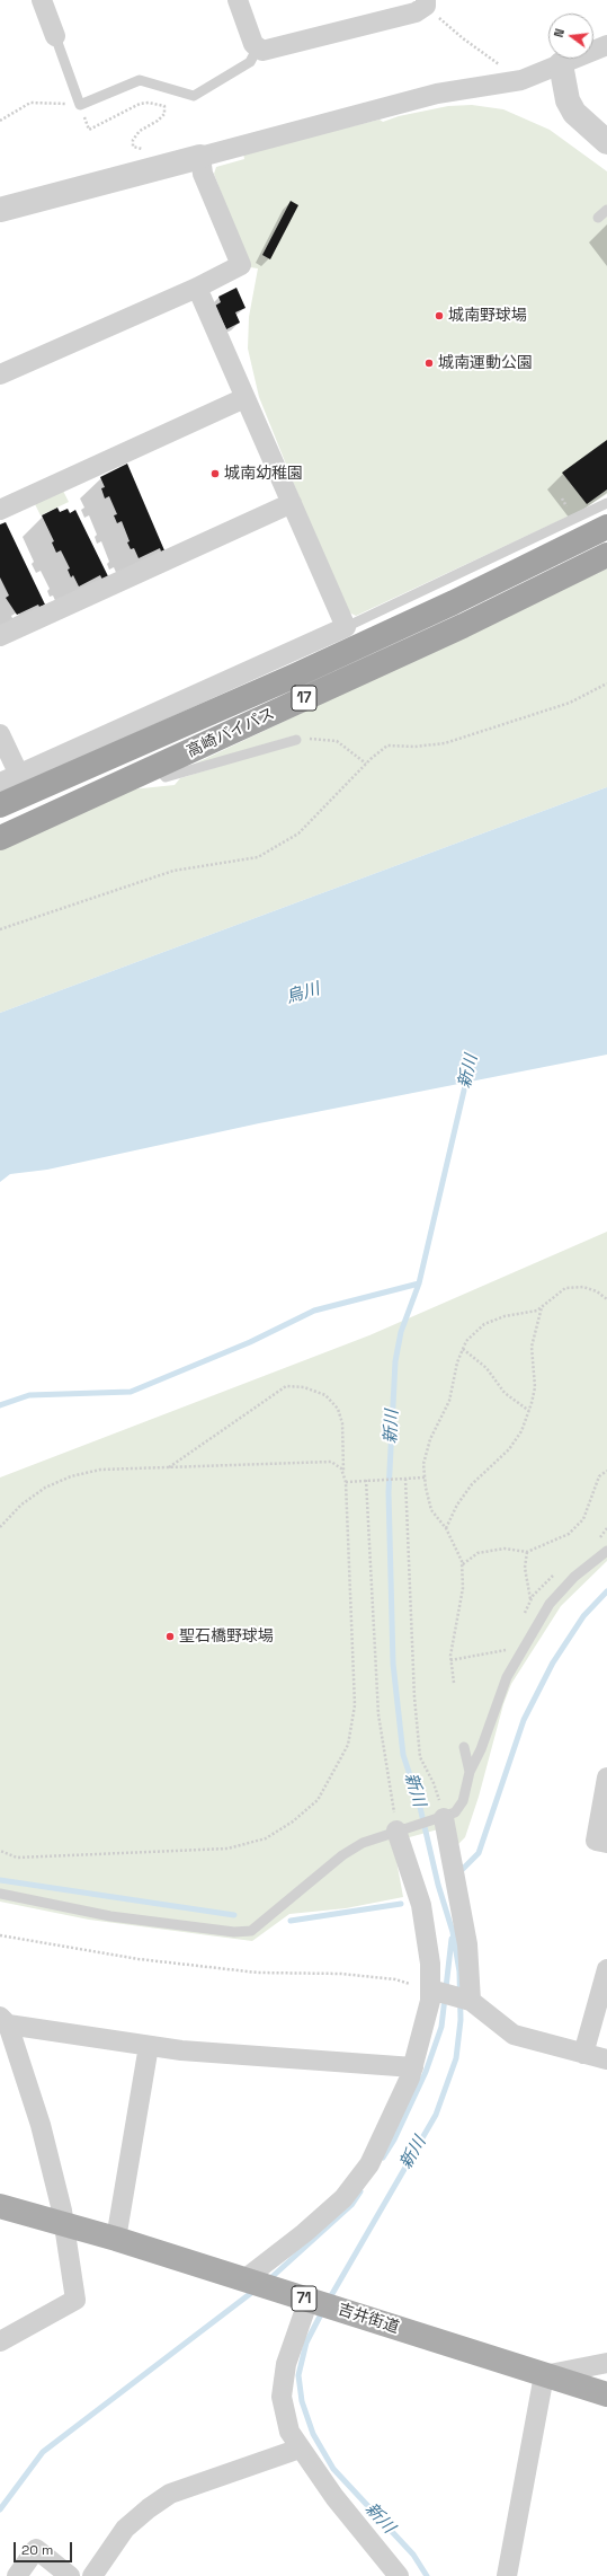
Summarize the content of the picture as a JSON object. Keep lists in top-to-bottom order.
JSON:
{
  "streets": {
    "highway": ["17", "高崎バイパス"],
    "main road": ["71", "吉井街道"]
  },
  "water": ["烏川", "新川"],
  "places": [
    "城南野球場",
    "城南運動公園",
    "城南幼稚園",
    "聖石橋野球場"
  ],
  "scale_bar": "20 m",
  "north": "left"
}
